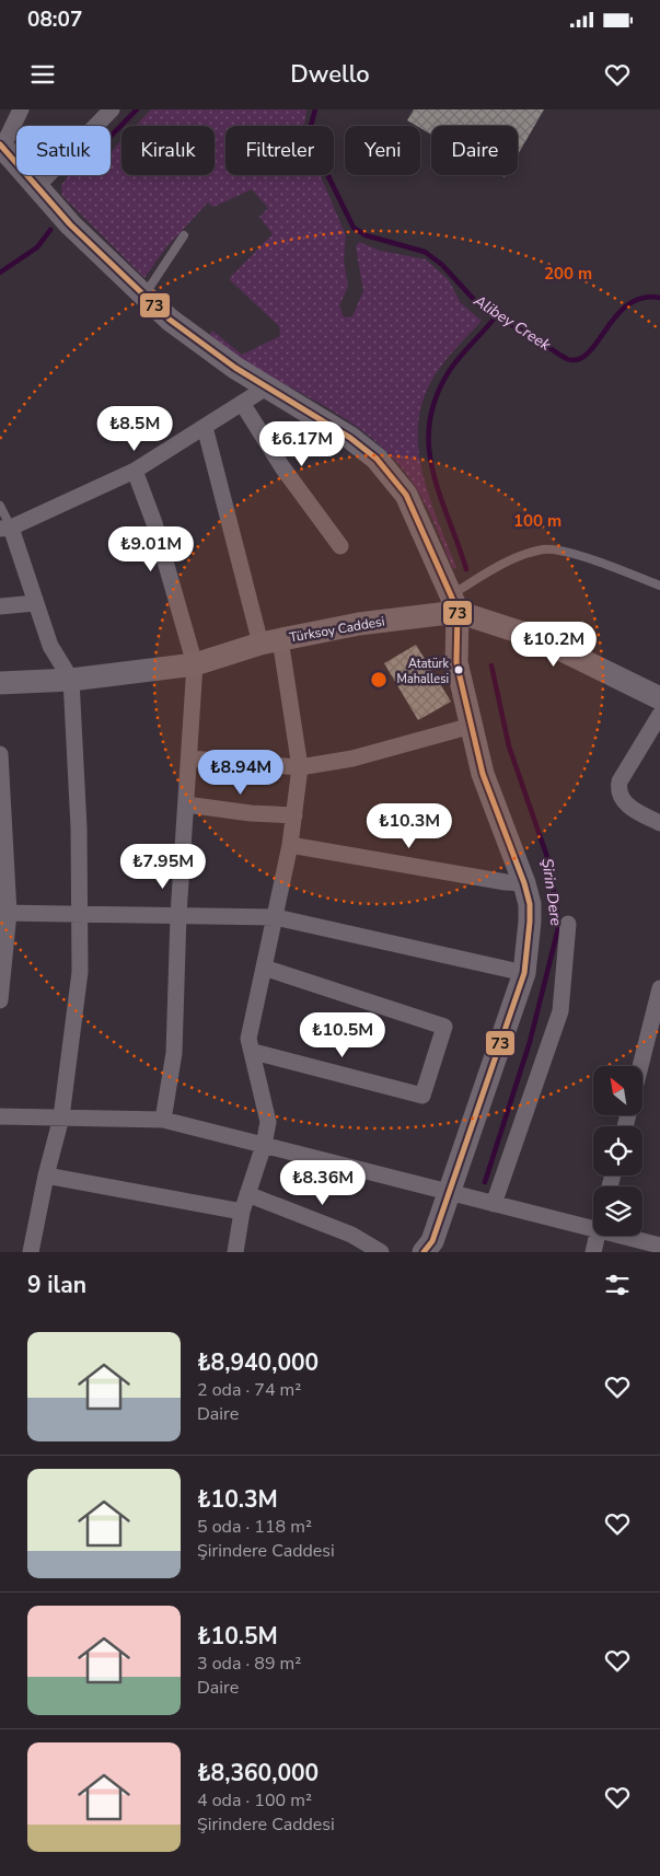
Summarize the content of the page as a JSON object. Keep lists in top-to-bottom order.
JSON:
{
  "streets": {
    "street": ["Türksoy Caddesi"]
  },
  "water": ["Alibey Creek", "Şirin Dere"],
  "places": ["Atatürk Mahallesi"],
  "lines": ["transit line 73"],
  "north": "top left",
  "page": {
    "status": "08:07",
    "header": "Dwello",
    "chip": [
      "Satılık",
      "Kiralık",
      "Filtreler",
      "Yeni",
      "Daire"
    ],
    "price": [
      "₺8.5M",
      "₺6.17M",
      "₺9.01M",
      "₺10.2M",
      "₺8.94M",
      "₺10.3M",
      "₺7.95M",
      "₺10.5M",
      "₺8.36M"
    ],
    "heading": "9 ilan",
    "list": [
      {
        "name": "₺8,940,000",
        "note": "2 oda · 74 m² · Daire"
      },
      {
        "name": "₺10.3M",
        "note": "5 oda · 118 m² · Şirindere Caddesi"
      },
      {
        "name": "₺10.5M",
        "note": "3 oda · 89 m² · Daire"
      },
      {
        "name": "₺8,360,000",
        "note": "4 oda · 100 m² · Şirindere Caddesi"
      }
    ]
  },
  "rings": ["200 m", "100 m"]
}
